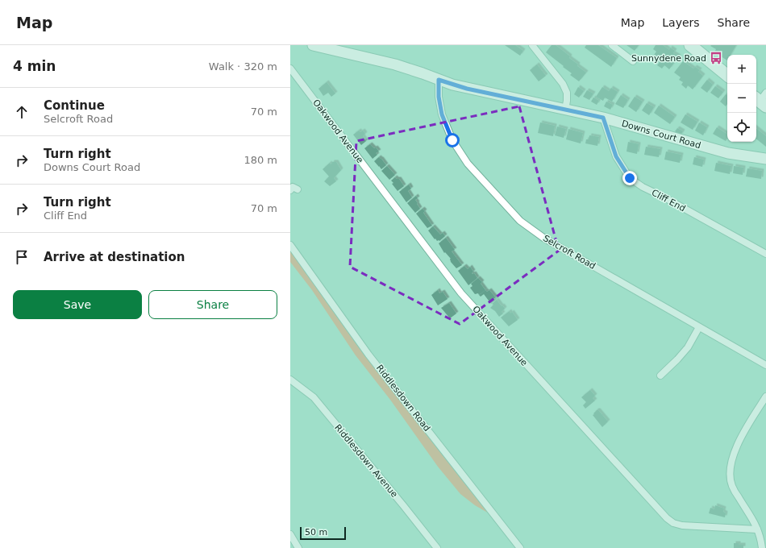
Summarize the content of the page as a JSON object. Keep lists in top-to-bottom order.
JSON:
{
  "streets": {
    "main road": ["Downs Court Road"],
    "street": [
      "Oakwood Avenue",
      "Cliff End",
      "Selcroft Road",
      "Riddlesdown Road",
      "Riddlesdown Avenue"
    ]
  },
  "crossings": [
    ["Downs Court Road", "Cliff End"],
    ["Downs Court Road", "Selcroft Road"]
  ],
  "places": {
    "bus stop": ["Sunnydene Road"]
  },
  "scale_bar": "50 m",
  "page": {
    "header": "Map",
    "nav": ["Map", "Layers", "Share"],
    "heading": ["4 min", "Walk · 320 m"],
    "map_buttons": ["+", "−"],
    "list": [
      ["Continue", "Selcroft Road", "70 m"],
      ["Turn right", "Downs Court Road", "180 m"],
      ["Turn right", "Cliff End", "70 m"],
      "Arrive at destination"
    ],
    "buttons": ["Save", "Share"],
    "scale": "50 m"
  }
}
